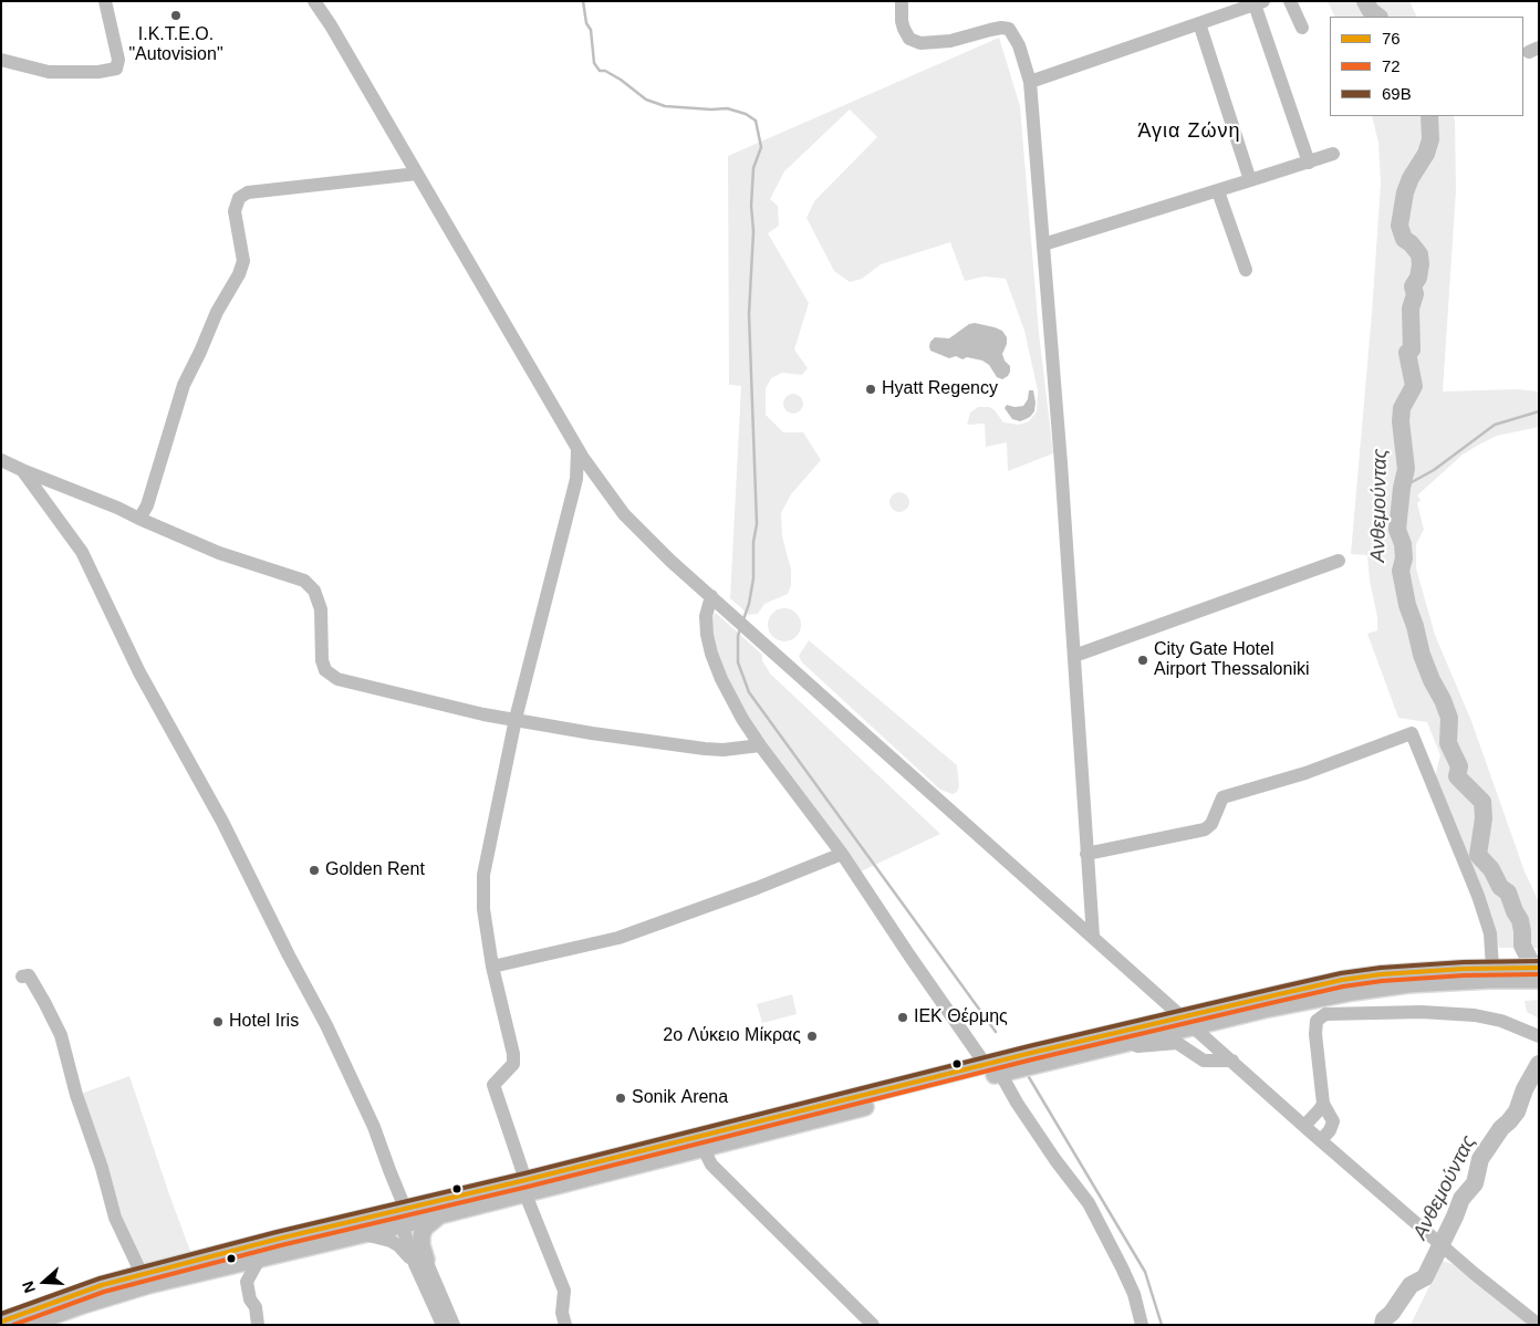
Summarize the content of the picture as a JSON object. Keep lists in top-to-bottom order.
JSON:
{
  "districts": ["Άγια Ζώνη"],
  "water": ["Ανθεμούντας"],
  "places": [
    "I.Κ.Τ.Ε.Ο. \"Autovision\"",
    "Hyatt Regency",
    "City Gate Hotel Airport Thessaloniki",
    "Golden Rent",
    "ΙΕΚ Θέρμης",
    "Hotel Iris",
    "2ο Λύκειο Μίκρας",
    "Sonik Arena"
  ],
  "lines": ["transit line 69Β", "transit line 76", "transit line 72"],
  "legend": ["76", "72", "69Β"],
  "north": "left"
}
